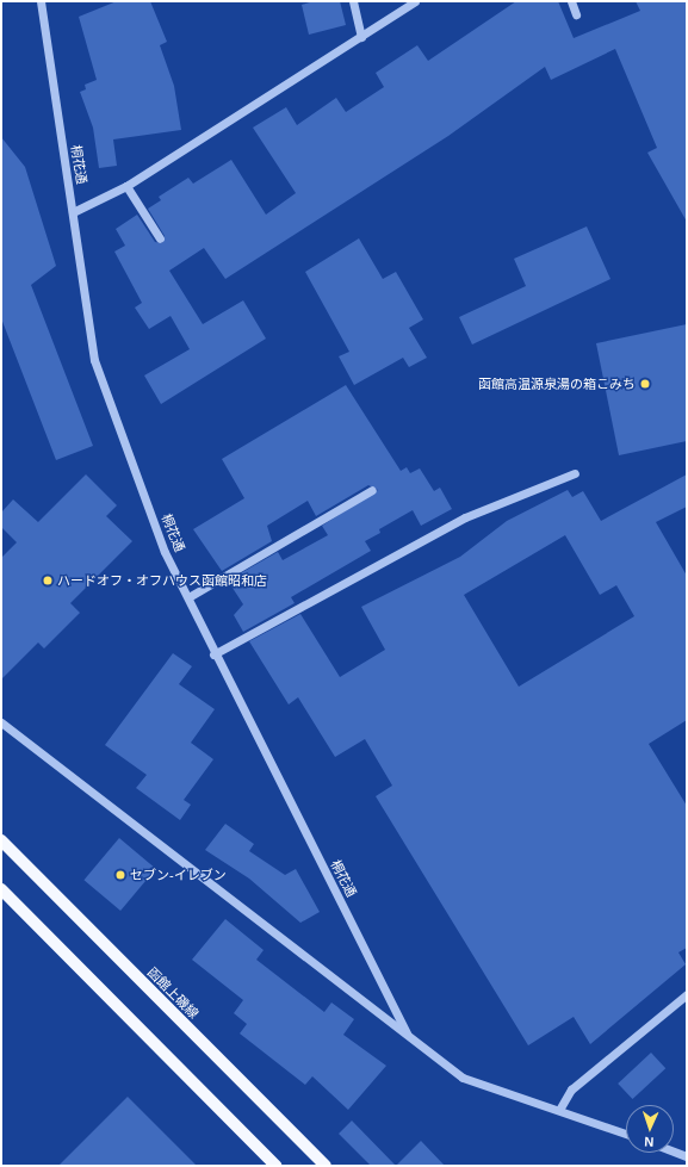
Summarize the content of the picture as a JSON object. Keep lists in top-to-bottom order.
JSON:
{
  "streets": {
    "main road": ["函館上磯線"],
    "street": ["桐花通"]
  },
  "places": ["函館高温源泉湯の箱こみち", "ハードオフ・オフハウス函館昭和店", "セブン-イレブン"],
  "north": "bottom"
}
